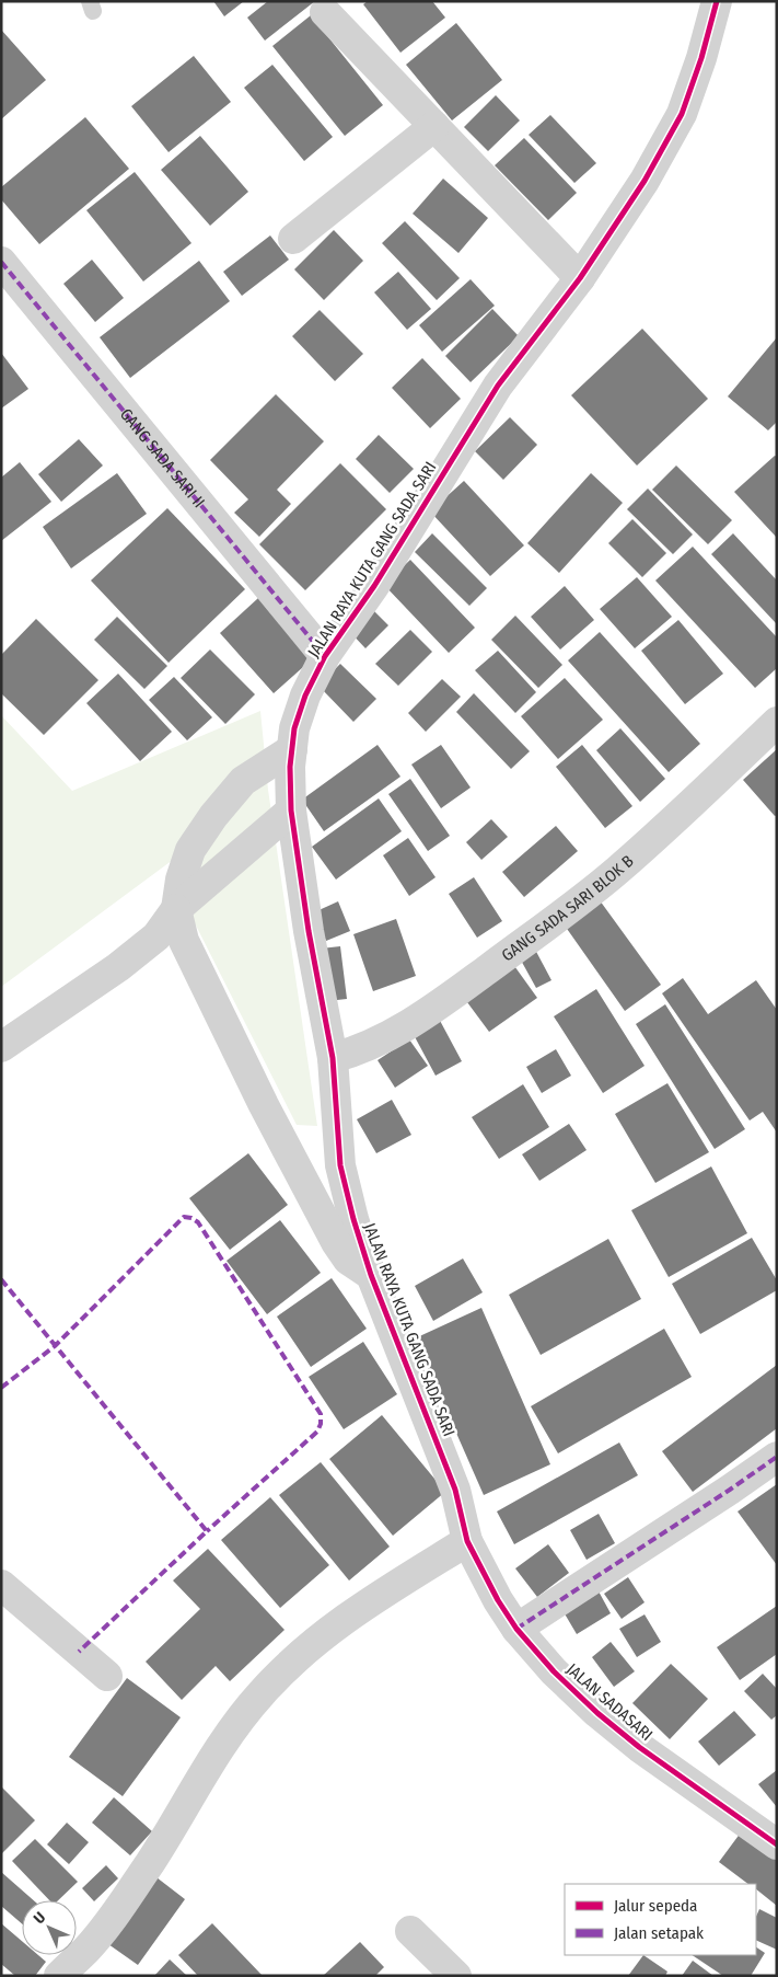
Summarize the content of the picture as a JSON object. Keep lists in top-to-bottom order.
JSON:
{
  "streets": {
    "street": [
      "GANG SADA SARI II",
      "JALAN RAYA KUTA GANG SADA SARI",
      "GANG SADA SARI BLOK B",
      "JALAN SADASARI"
    ]
  },
  "crossings": [
    ["GANG SADA SARI II", "JALAN RAYA KUTA GANG SADA SARI"],
    ["JALAN RAYA KUTA GANG SADA SARI", "GANG SADA SARI BLOK B"],
    ["JALAN RAYA KUTA GANG SADA SARI", "JALAN SADASARI"]
  ],
  "legend": ["Jalur sepeda", "Jalan setapak"],
  "north": "top left"
}
